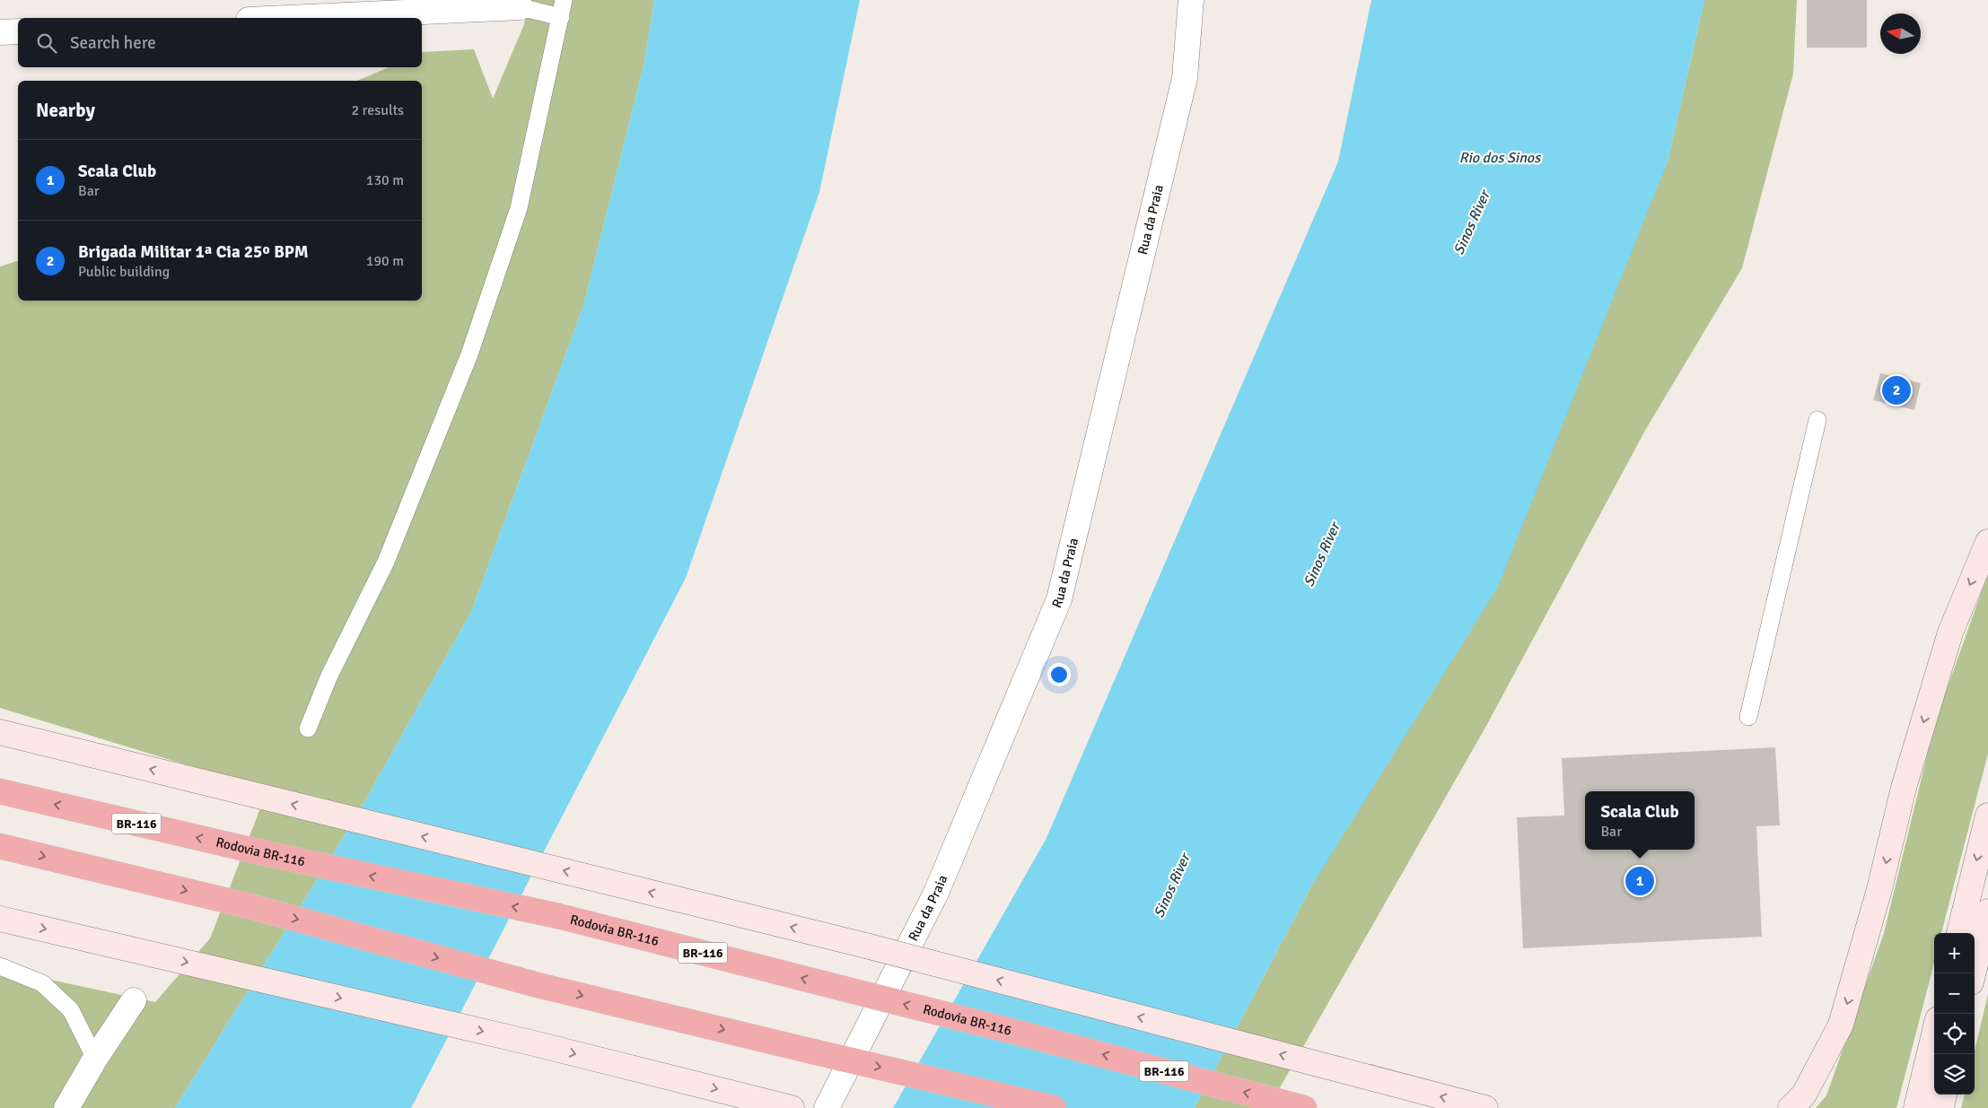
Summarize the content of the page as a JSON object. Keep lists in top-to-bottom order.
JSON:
{
  "streets": {
    "highway": ["BR-116", "Rodovia BR-116"],
    "street": ["Rua da Praia"]
  },
  "water": ["Rio dos Sinos", "Sinos River"],
  "north": "left",
  "page": {
    "search": "Search here",
    "heading": ["Nearby", "2 results"],
    "list": [
      {
        "mark": "1",
        "name": "Scala Club",
        "note": "Bar",
        "value": "130 m"
      },
      {
        "mark": "2",
        "name": "Brigada Militar 1ª Cia 25º BPM",
        "note": "Public building",
        "value": "190 m"
      }
    ],
    "pins": ["2", "1"],
    "popup": ["Scala Club", "Bar"],
    "map_buttons": ["+", "−"]
  }
}
